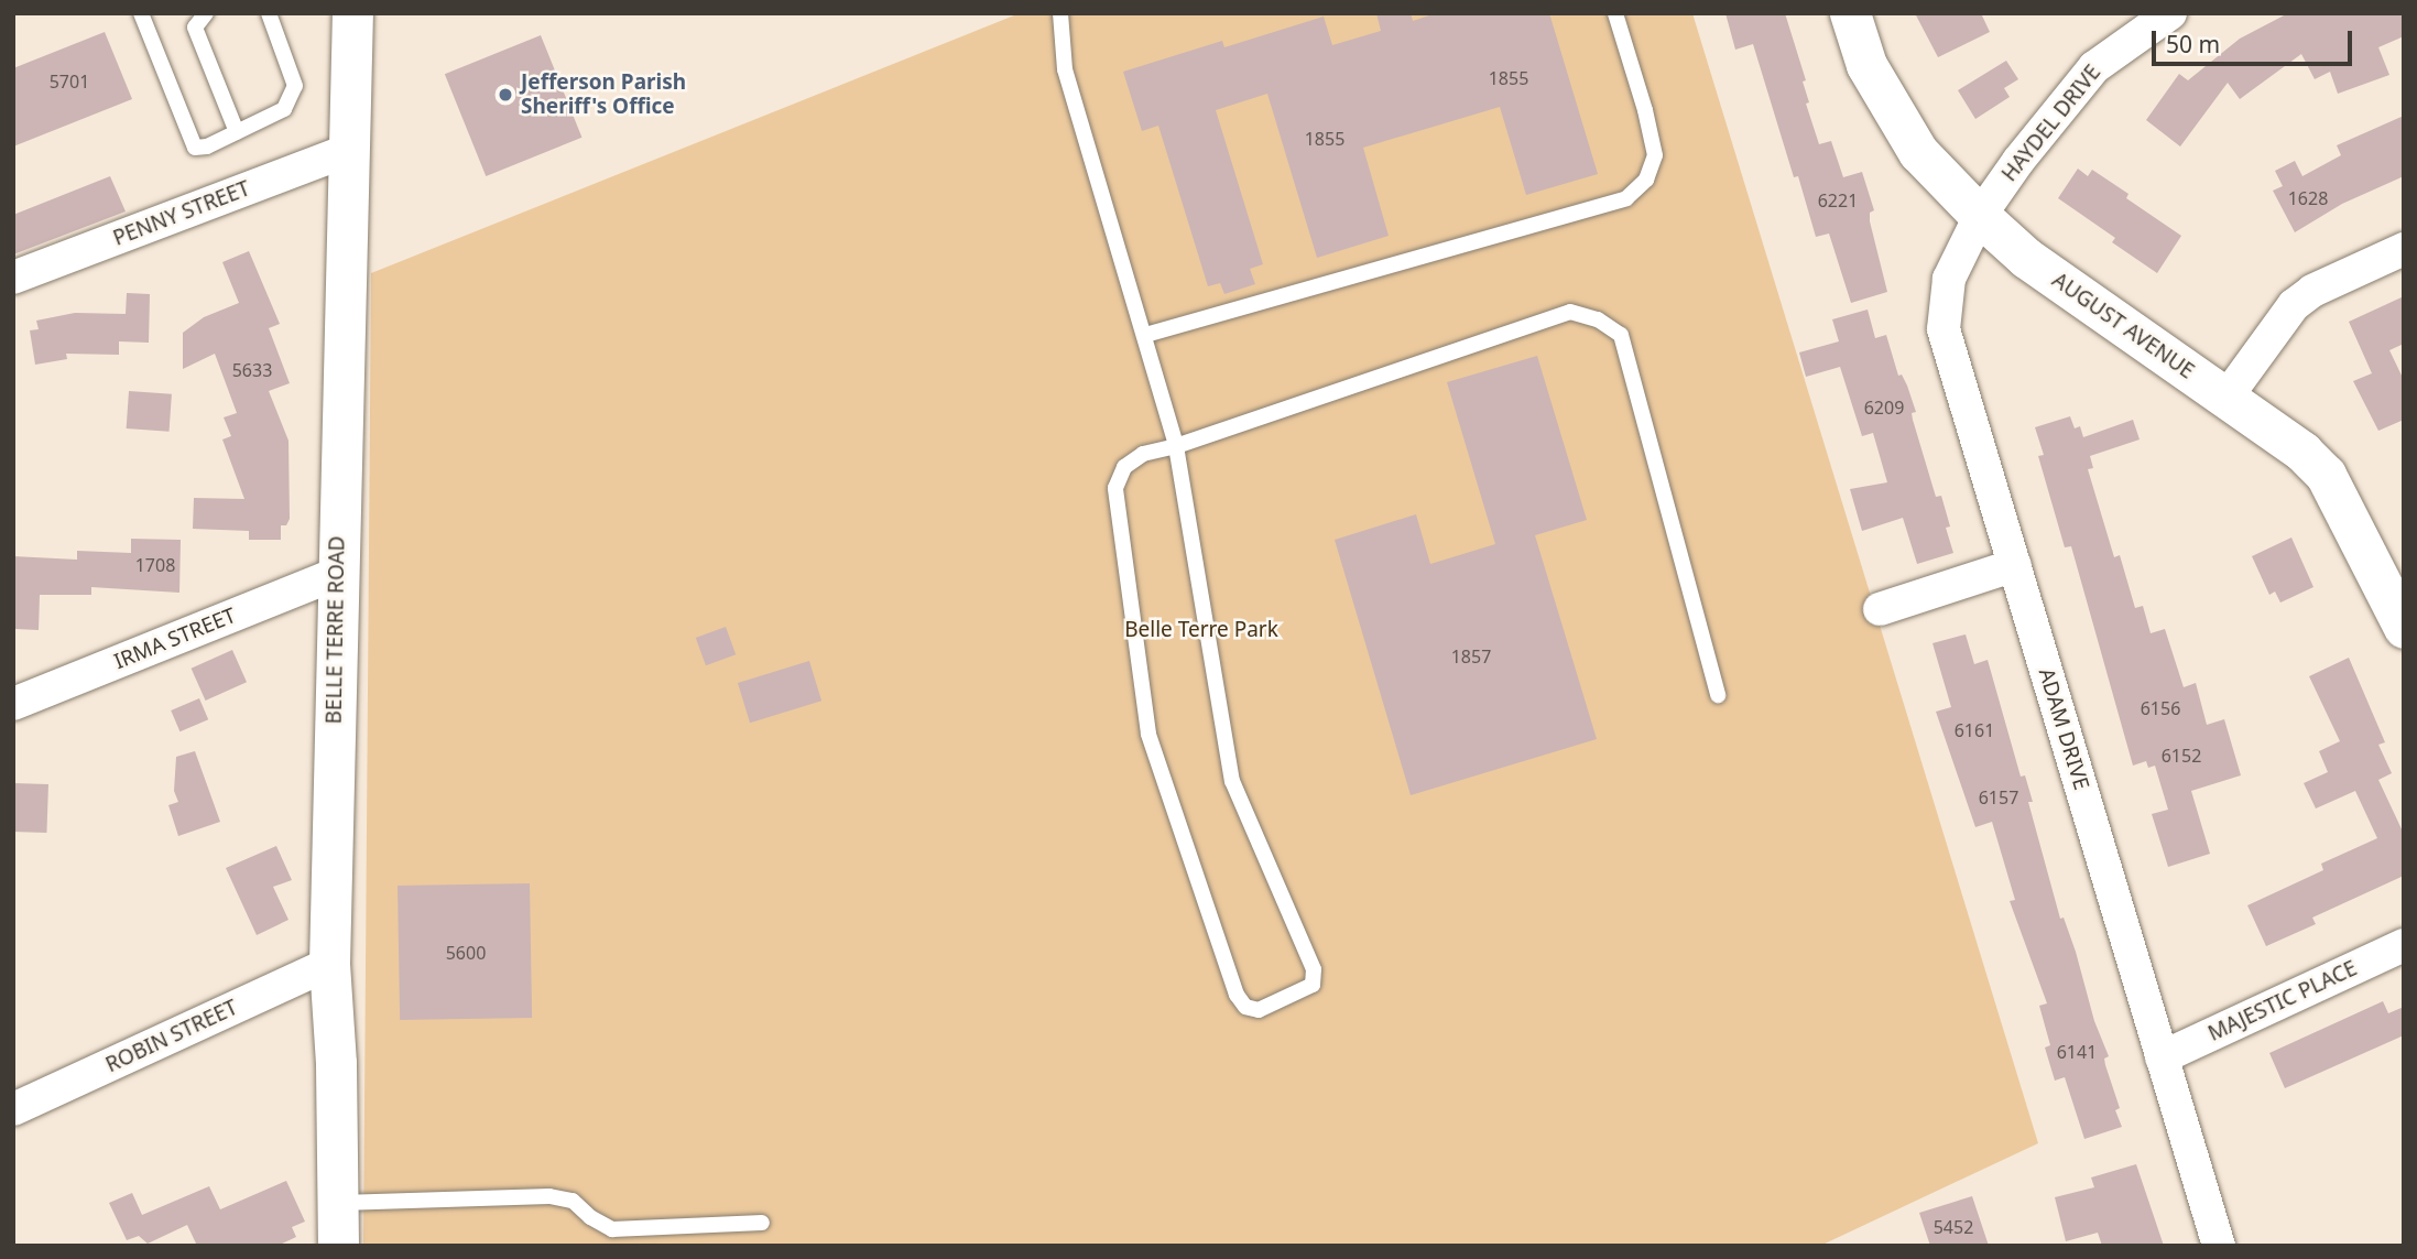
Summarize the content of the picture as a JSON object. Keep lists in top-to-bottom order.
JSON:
{
  "streets": {
    "street": [
      "HAYDEL DRIVE",
      "PENNY STREET",
      "AUGUST AVENUE",
      "BELLE TERRE ROAD",
      "IRMA STREET",
      "ADAM DRIVE",
      "MAJESTIC PLACE",
      "ROBIN STREET"
    ]
  },
  "crossings": [
    ["HAYDEL DRIVE", "AUGUST AVENUE"],
    ["HAYDEL DRIVE", "ADAM DRIVE"],
    ["PENNY STREET", "BELLE TERRE ROAD"],
    ["AUGUST AVENUE", "ADAM DRIVE"],
    ["BELLE TERRE ROAD", "IRMA STREET"],
    ["BELLE TERRE ROAD", "ROBIN STREET"],
    ["ADAM DRIVE", "MAJESTIC PLACE"]
  ],
  "parks": ["Belle Terre Park"],
  "places": ["Jefferson Parish Sheriff's Office"],
  "house_numbers": [
    "1855",
    "5701",
    "1855",
    "1628",
    "6221",
    "5633",
    "6209",
    "1708",
    "1857",
    "6156",
    "6161",
    "6152",
    "6157",
    "5600",
    "6141",
    "5452"
  ],
  "scale_bar": "50 m"
}
